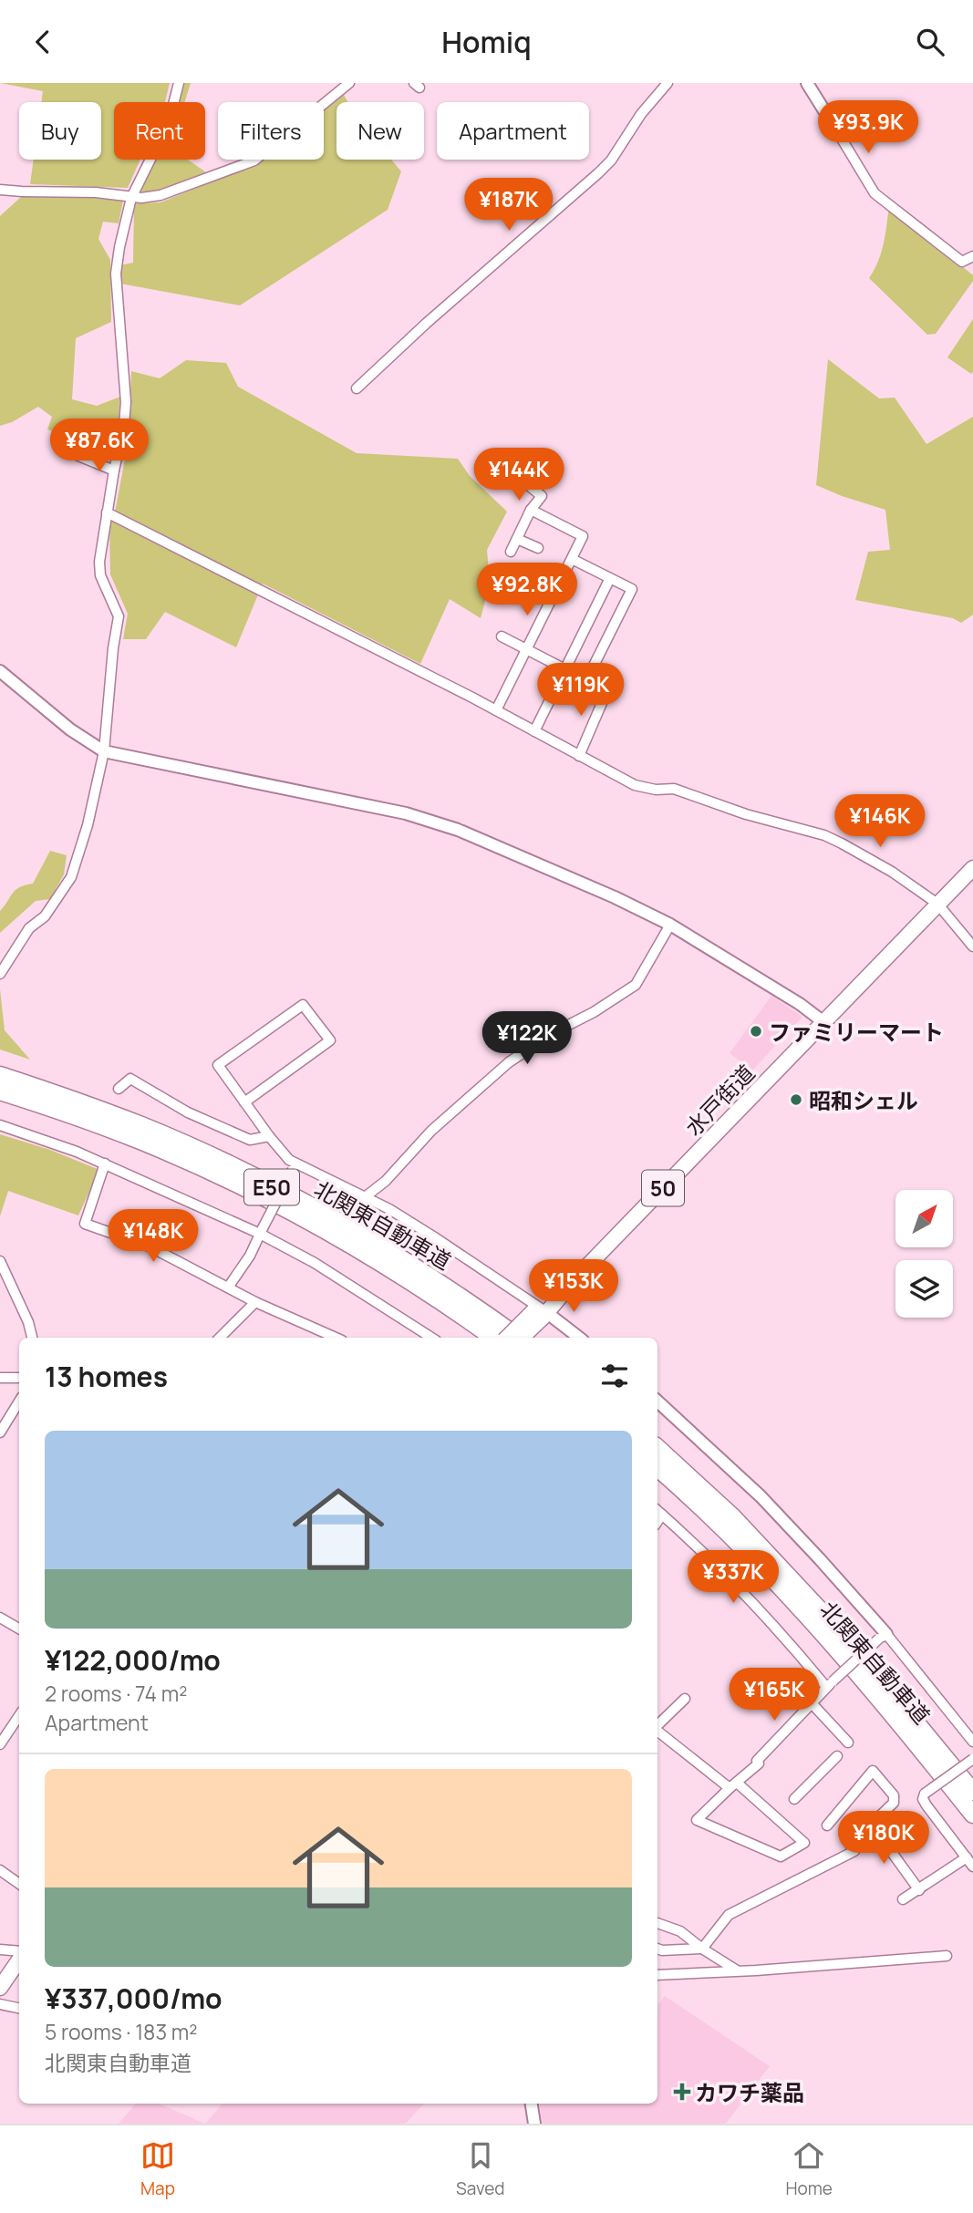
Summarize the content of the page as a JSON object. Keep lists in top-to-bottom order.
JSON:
{
  "streets": {
    "highway": ["E50", "北関東自動車道"],
    "main road": ["水戸街道", "50"]
  },
  "places": {
    "other": ["ファミリーマート", "昭和シェル"],
    "health": ["カワチ薬品"]
  },
  "north": "top right",
  "page": {
    "header": "Homiq",
    "price": [
      "¥93.9K",
      "¥187K",
      "¥87.6K",
      "¥144K",
      "¥92.8K",
      "¥119K",
      "¥146K",
      "¥122K",
      "¥148K",
      "¥153K",
      "¥337K",
      "¥165K",
      "¥180K"
    ],
    "chip": [
      "Buy",
      "Rent",
      "Filters",
      "New",
      "Apartment"
    ],
    "heading": "13 homes",
    "list": [
      {
        "name": "¥122,000/mo",
        "note": "2 rooms · 74 m² · Apartment"
      },
      {
        "name": "¥337,000/mo",
        "note": "5 rooms · 183 m² · 北関東自動車道"
      }
    ],
    "tabs": ["Map", "Saved", "Home"]
  }
}
